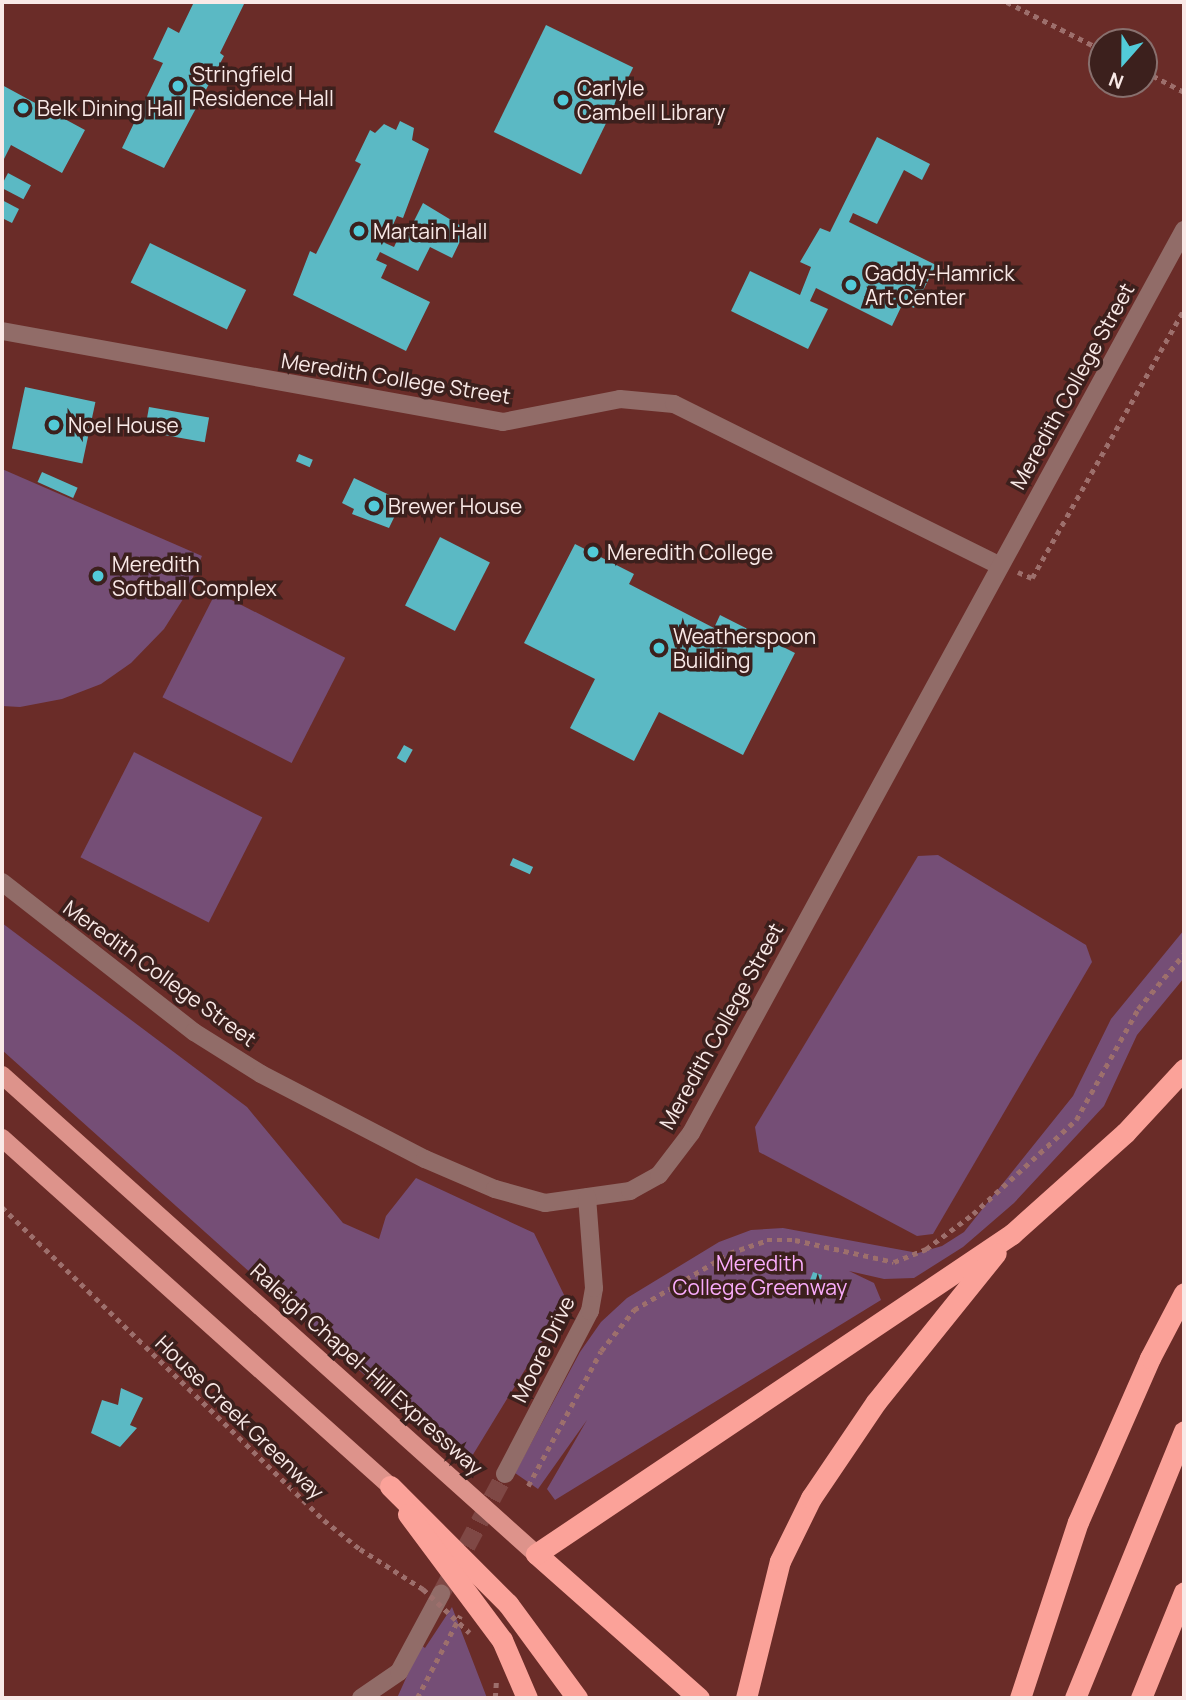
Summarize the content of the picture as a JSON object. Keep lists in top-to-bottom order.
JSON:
{
  "streets": {
    "highway": ["Raleigh Chapel–Hill Expressway"],
    "street": ["Meredith College Street", "Moore Drive"],
    "path": ["House Creek Greenway"]
  },
  "crossings": [
    ["Meredith College Street", "Moore Drive"]
  ],
  "parks": ["Meredith College Greenway"],
  "places": [
    "Stringfield Residence Hall",
    "Carlyle Cambell Library",
    "Belk Dining Hall",
    "Martain Hall",
    "Gaddy-Hamrick Art Center",
    "Noel House",
    "Brewer House",
    "Meredith College",
    "Meredith Softball Complex",
    "Weatherspoon Building"
  ],
  "north": "bottom"
}
